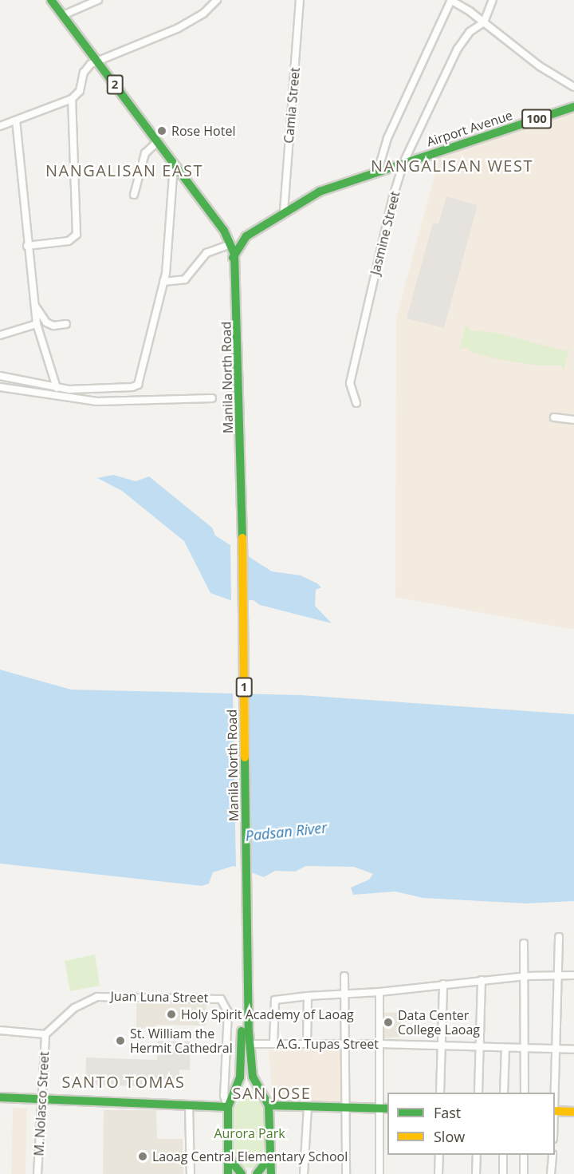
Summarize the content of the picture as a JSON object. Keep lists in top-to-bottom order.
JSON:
{
  "streets": {
    "main road": [
      "2",
      "100",
      "Airport Avenue",
      "Manila North Road",
      "1"
    ],
    "street": [
      "Camia Street",
      "Jasmine Street",
      "Juan Luna Street",
      "A.G. Tupas Street",
      "M. Nolasco Street"
    ]
  },
  "crossings": [
    ["Camia Street", "Airport Avenue"],
    ["Airport Avenue", "Jasmine Street"],
    ["Airport Avenue", "Manila North Road"],
    ["Manila North Road", "Juan Luna Street"],
    ["Juan Luna Street", "M. Nolasco Street"]
  ],
  "districts": [
    "NANGALISAN WEST",
    "NANGALISAN EAST",
    "SANTO TOMAS",
    "SAN JOSE"
  ],
  "water": ["Padsan River"],
  "parks": ["Aurora Park"],
  "places": [
    "Rose Hotel",
    "Holy Spirit Academy of Laoag",
    "Data Center College Laoag",
    "St. William the Hermit Cathedral",
    "Laoag Central Elementary School"
  ],
  "legend": ["Fast", "Slow"]
}
